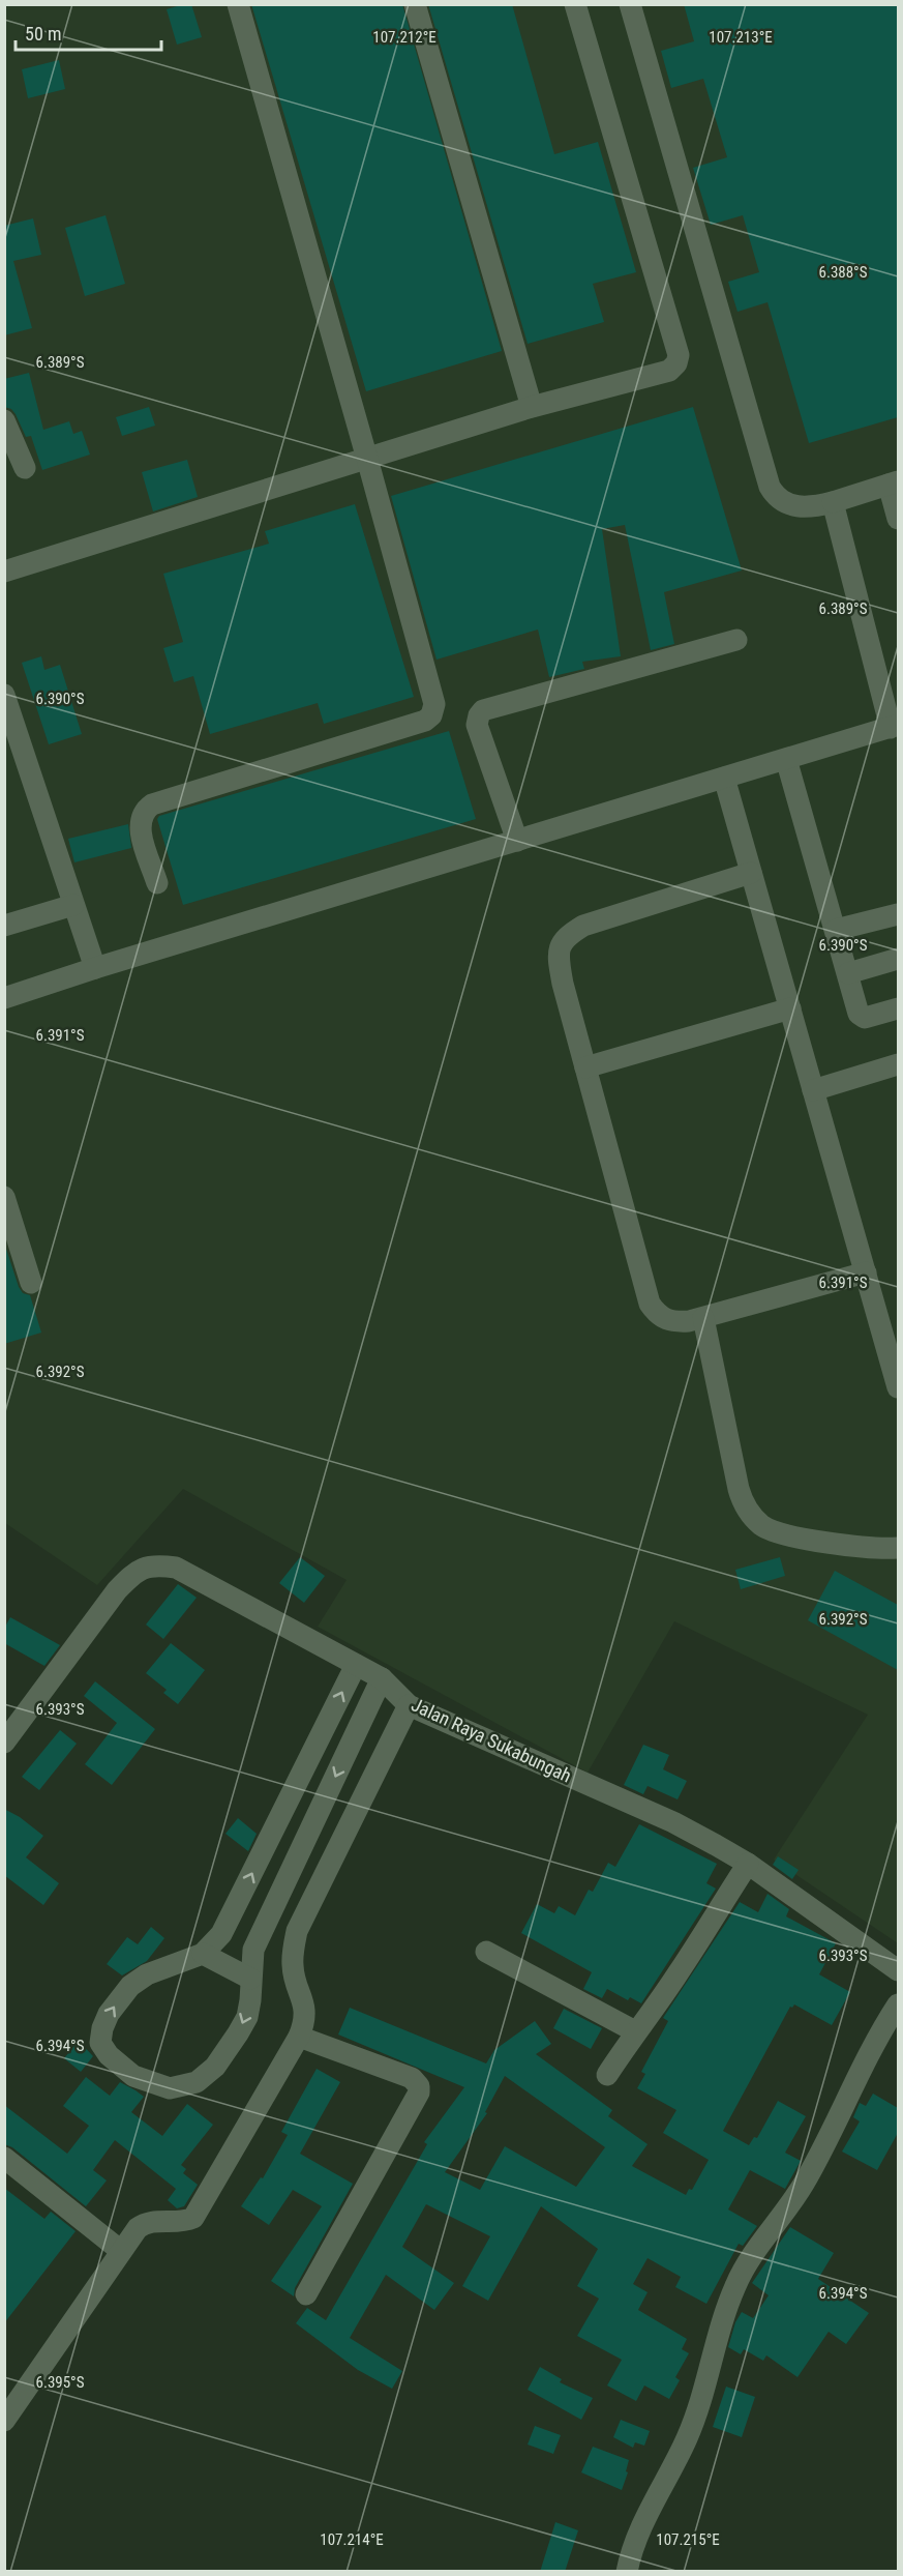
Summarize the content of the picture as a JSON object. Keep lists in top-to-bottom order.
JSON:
{
  "streets": {
    "street": ["Jalan Raya Sukabungah"]
  },
  "scale_bar": "50 m",
  "coordinates": [
    "107.212°E",
    "107.213°E",
    "6.388°S",
    "6.389°S",
    "6.390°S",
    "6.391°S",
    "6.392°S",
    "6.393°S",
    "6.394°S",
    "6.395°S",
    "107.214°E",
    "107.215°E"
  ]
}
